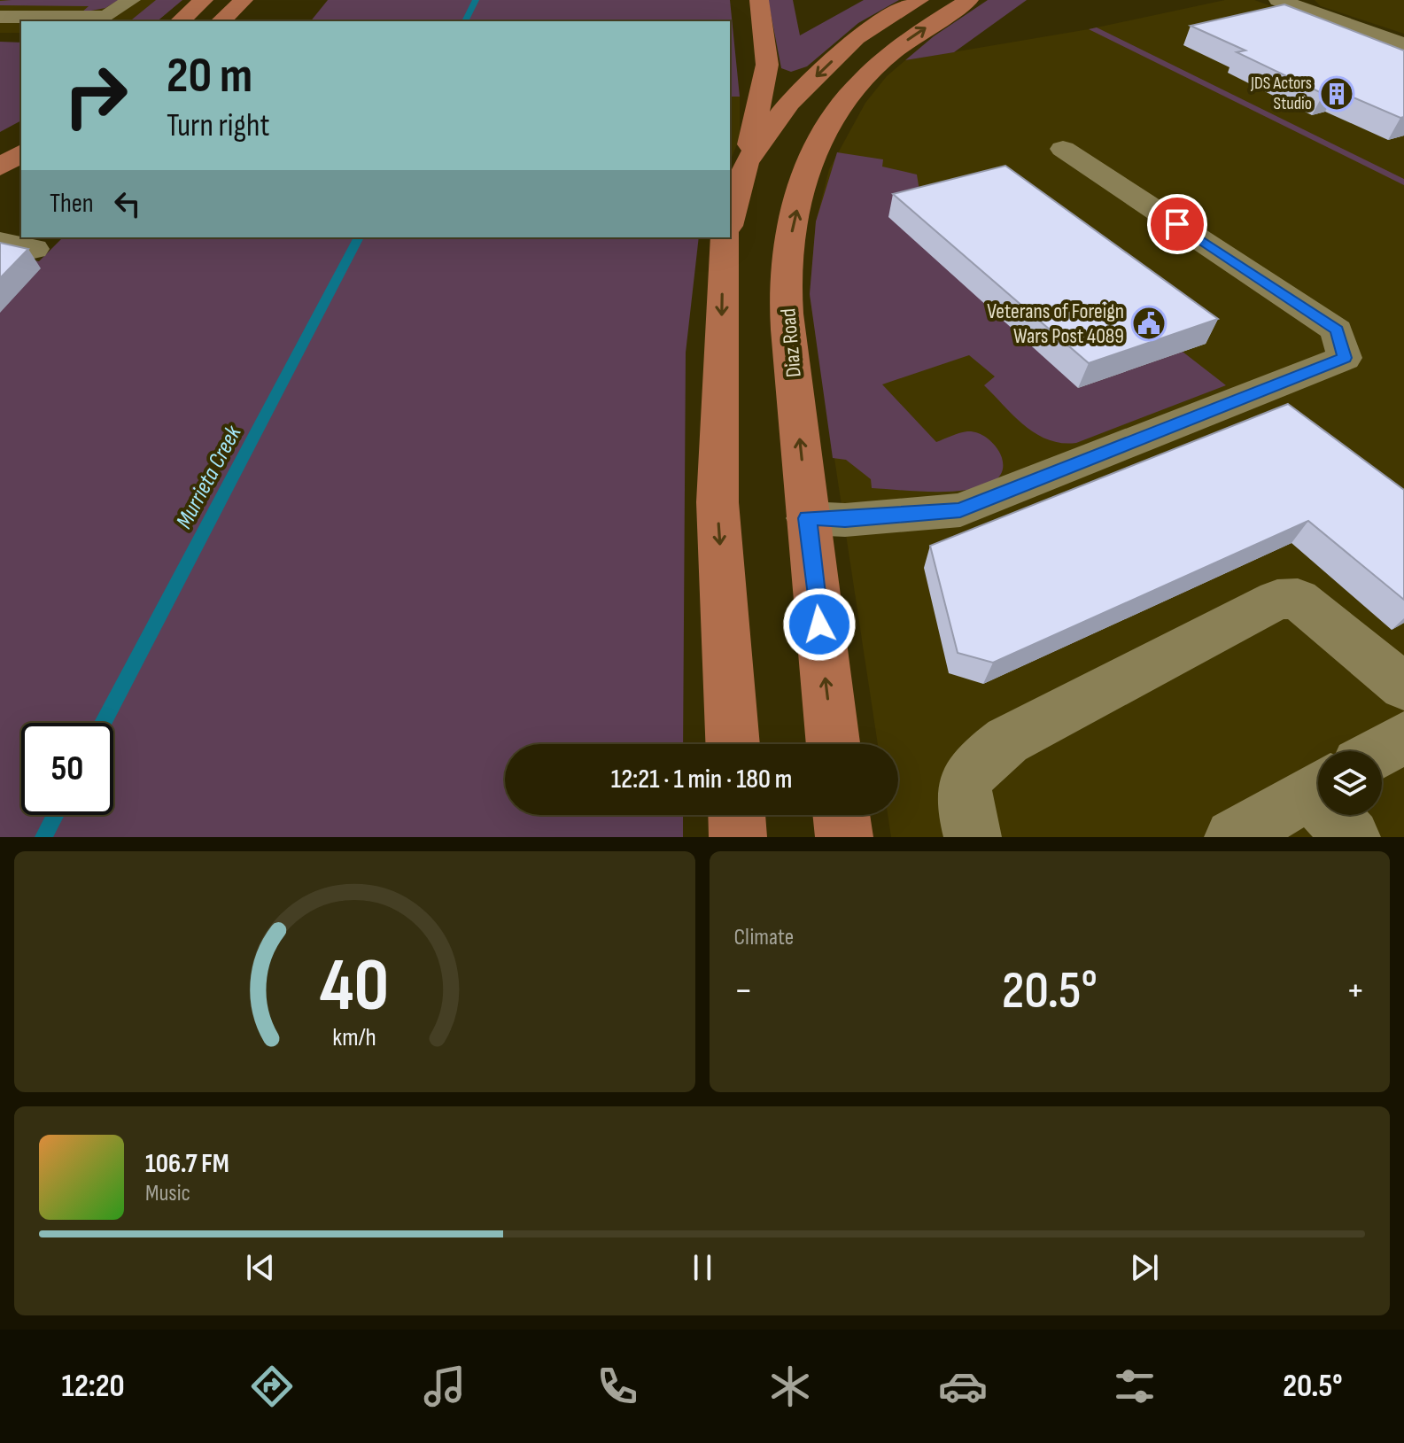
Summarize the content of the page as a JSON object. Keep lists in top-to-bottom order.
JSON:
{
  "streets": {
    "main road": ["Diaz Road"]
  },
  "water": ["Murrieta Creek"],
  "places": {
    "building": ["JDS Actors Studio"],
    "public building": ["Veterans of Foreign Wars Post 4089"]
  },
  "page": {
    "turn": ["20 m", "Turn right"],
    "then": "Then",
    "limit": "50",
    "trip": "12:21 · 1 min · 180 m",
    "tile": "Climate",
    "heat": ["−", "20.5°", "+"],
    "song": ["106.7 FM", "Music"],
    "tabs": ["12:20", "20.5°"],
    "gauge": ["40", "km/h"]
  }
}
